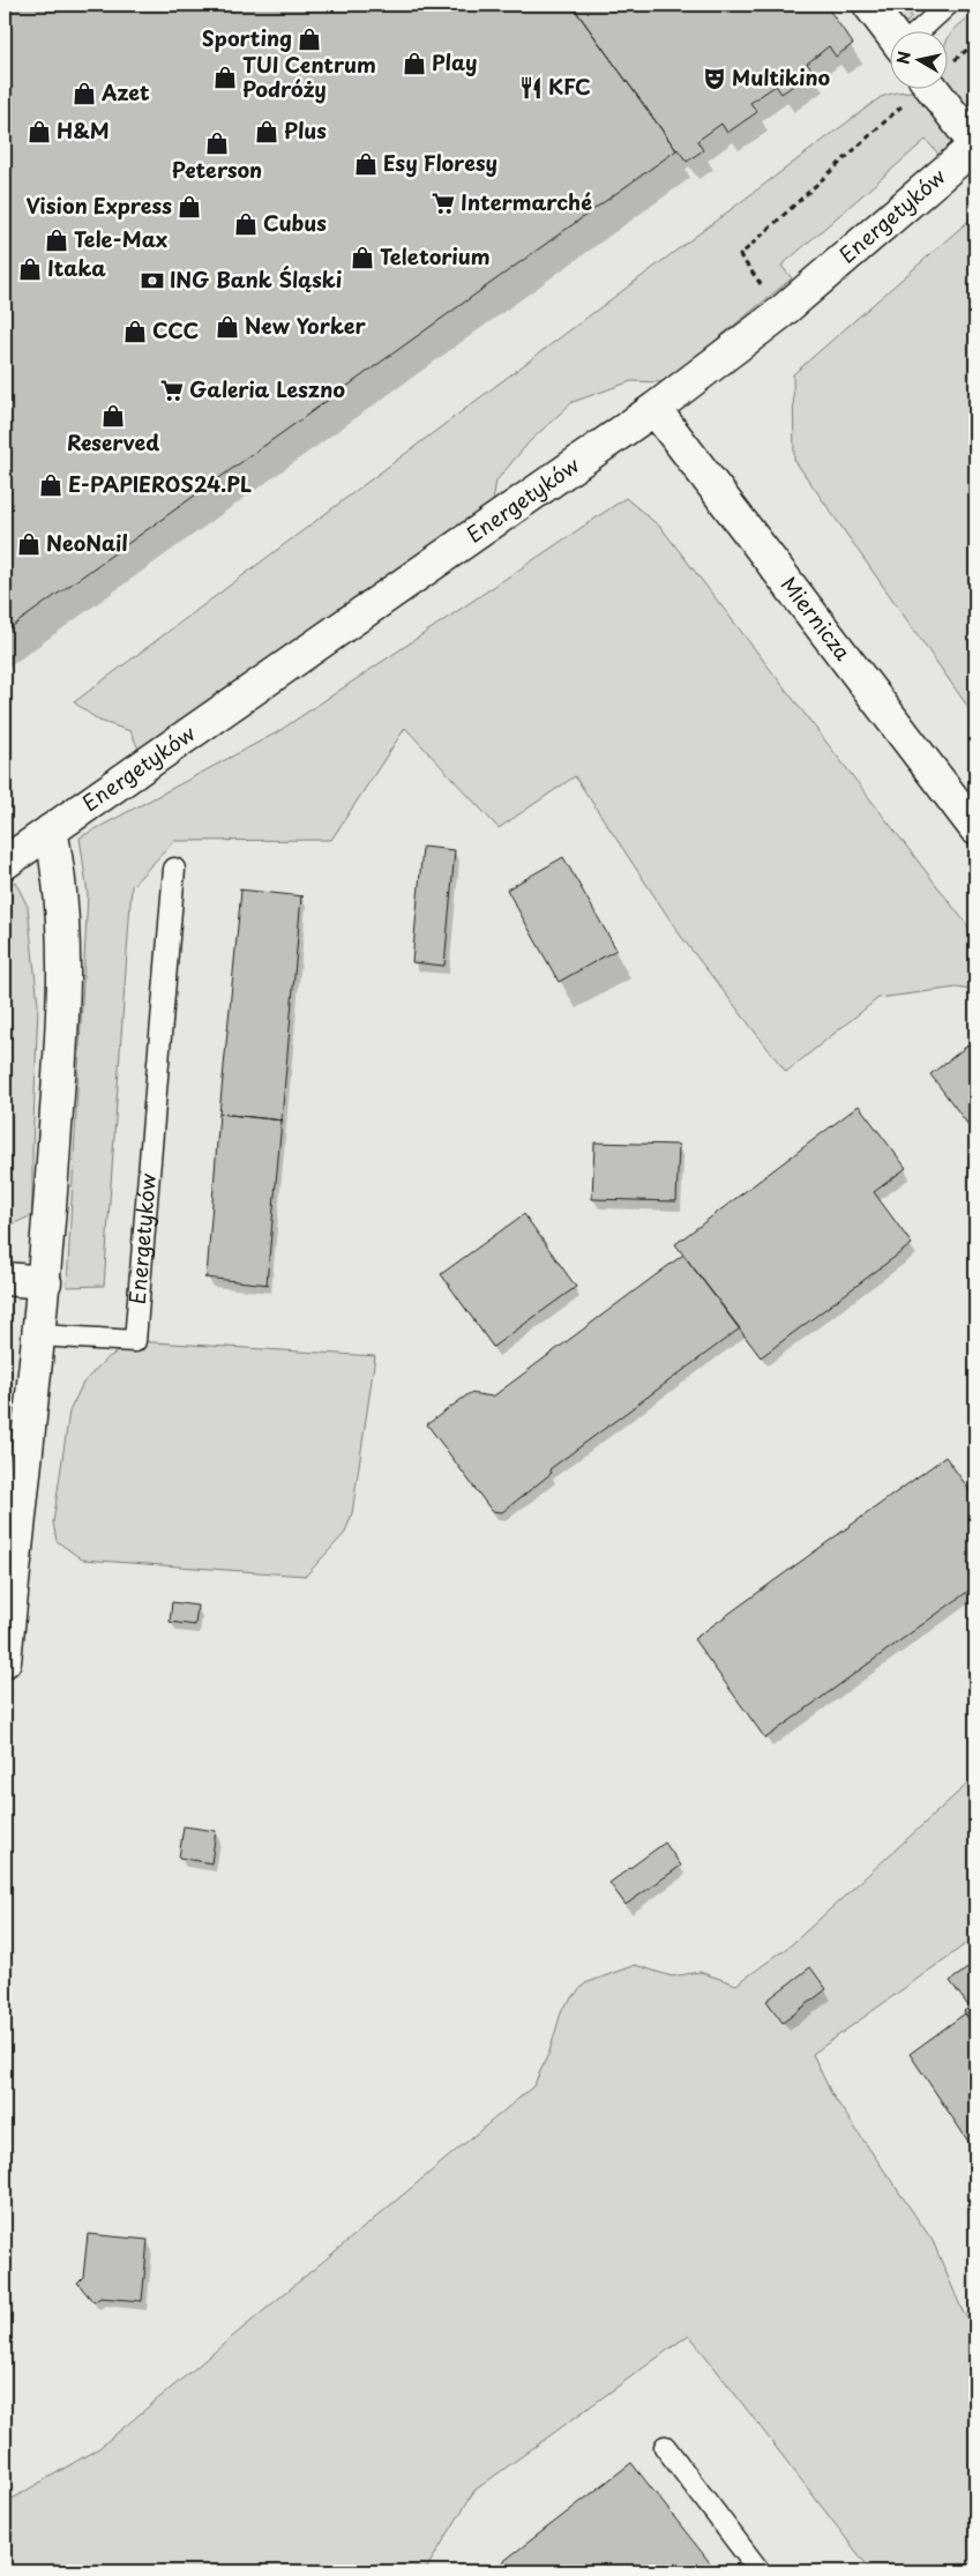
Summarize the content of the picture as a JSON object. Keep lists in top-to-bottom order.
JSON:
{
  "streets": {
    "street": ["Energetyków", "Miernicza"]
  },
  "crossings": [
    ["Energetyków", "Miernicza"]
  ],
  "places": {
    "shop": [
      "Sporting",
      "Play",
      "TUI Centrum Podróży",
      "Azet",
      "H&M",
      "Plus",
      "Peterson",
      "Esy Floresy",
      "Vision Express",
      "Cubus",
      "Tele-Max",
      "Teletorium",
      "Itaka",
      "New Yorker",
      "CCC",
      "Reserved",
      "E-PAPIEROS24.PL",
      "NeoNail"
    ],
    "theatre": ["Multikino"],
    "restaurant": ["KFC"],
    "supermarket": ["Intermarché", "Galeria Leszno"],
    "bank": ["ING Bank Śląski"]
  },
  "north": "left"
}
